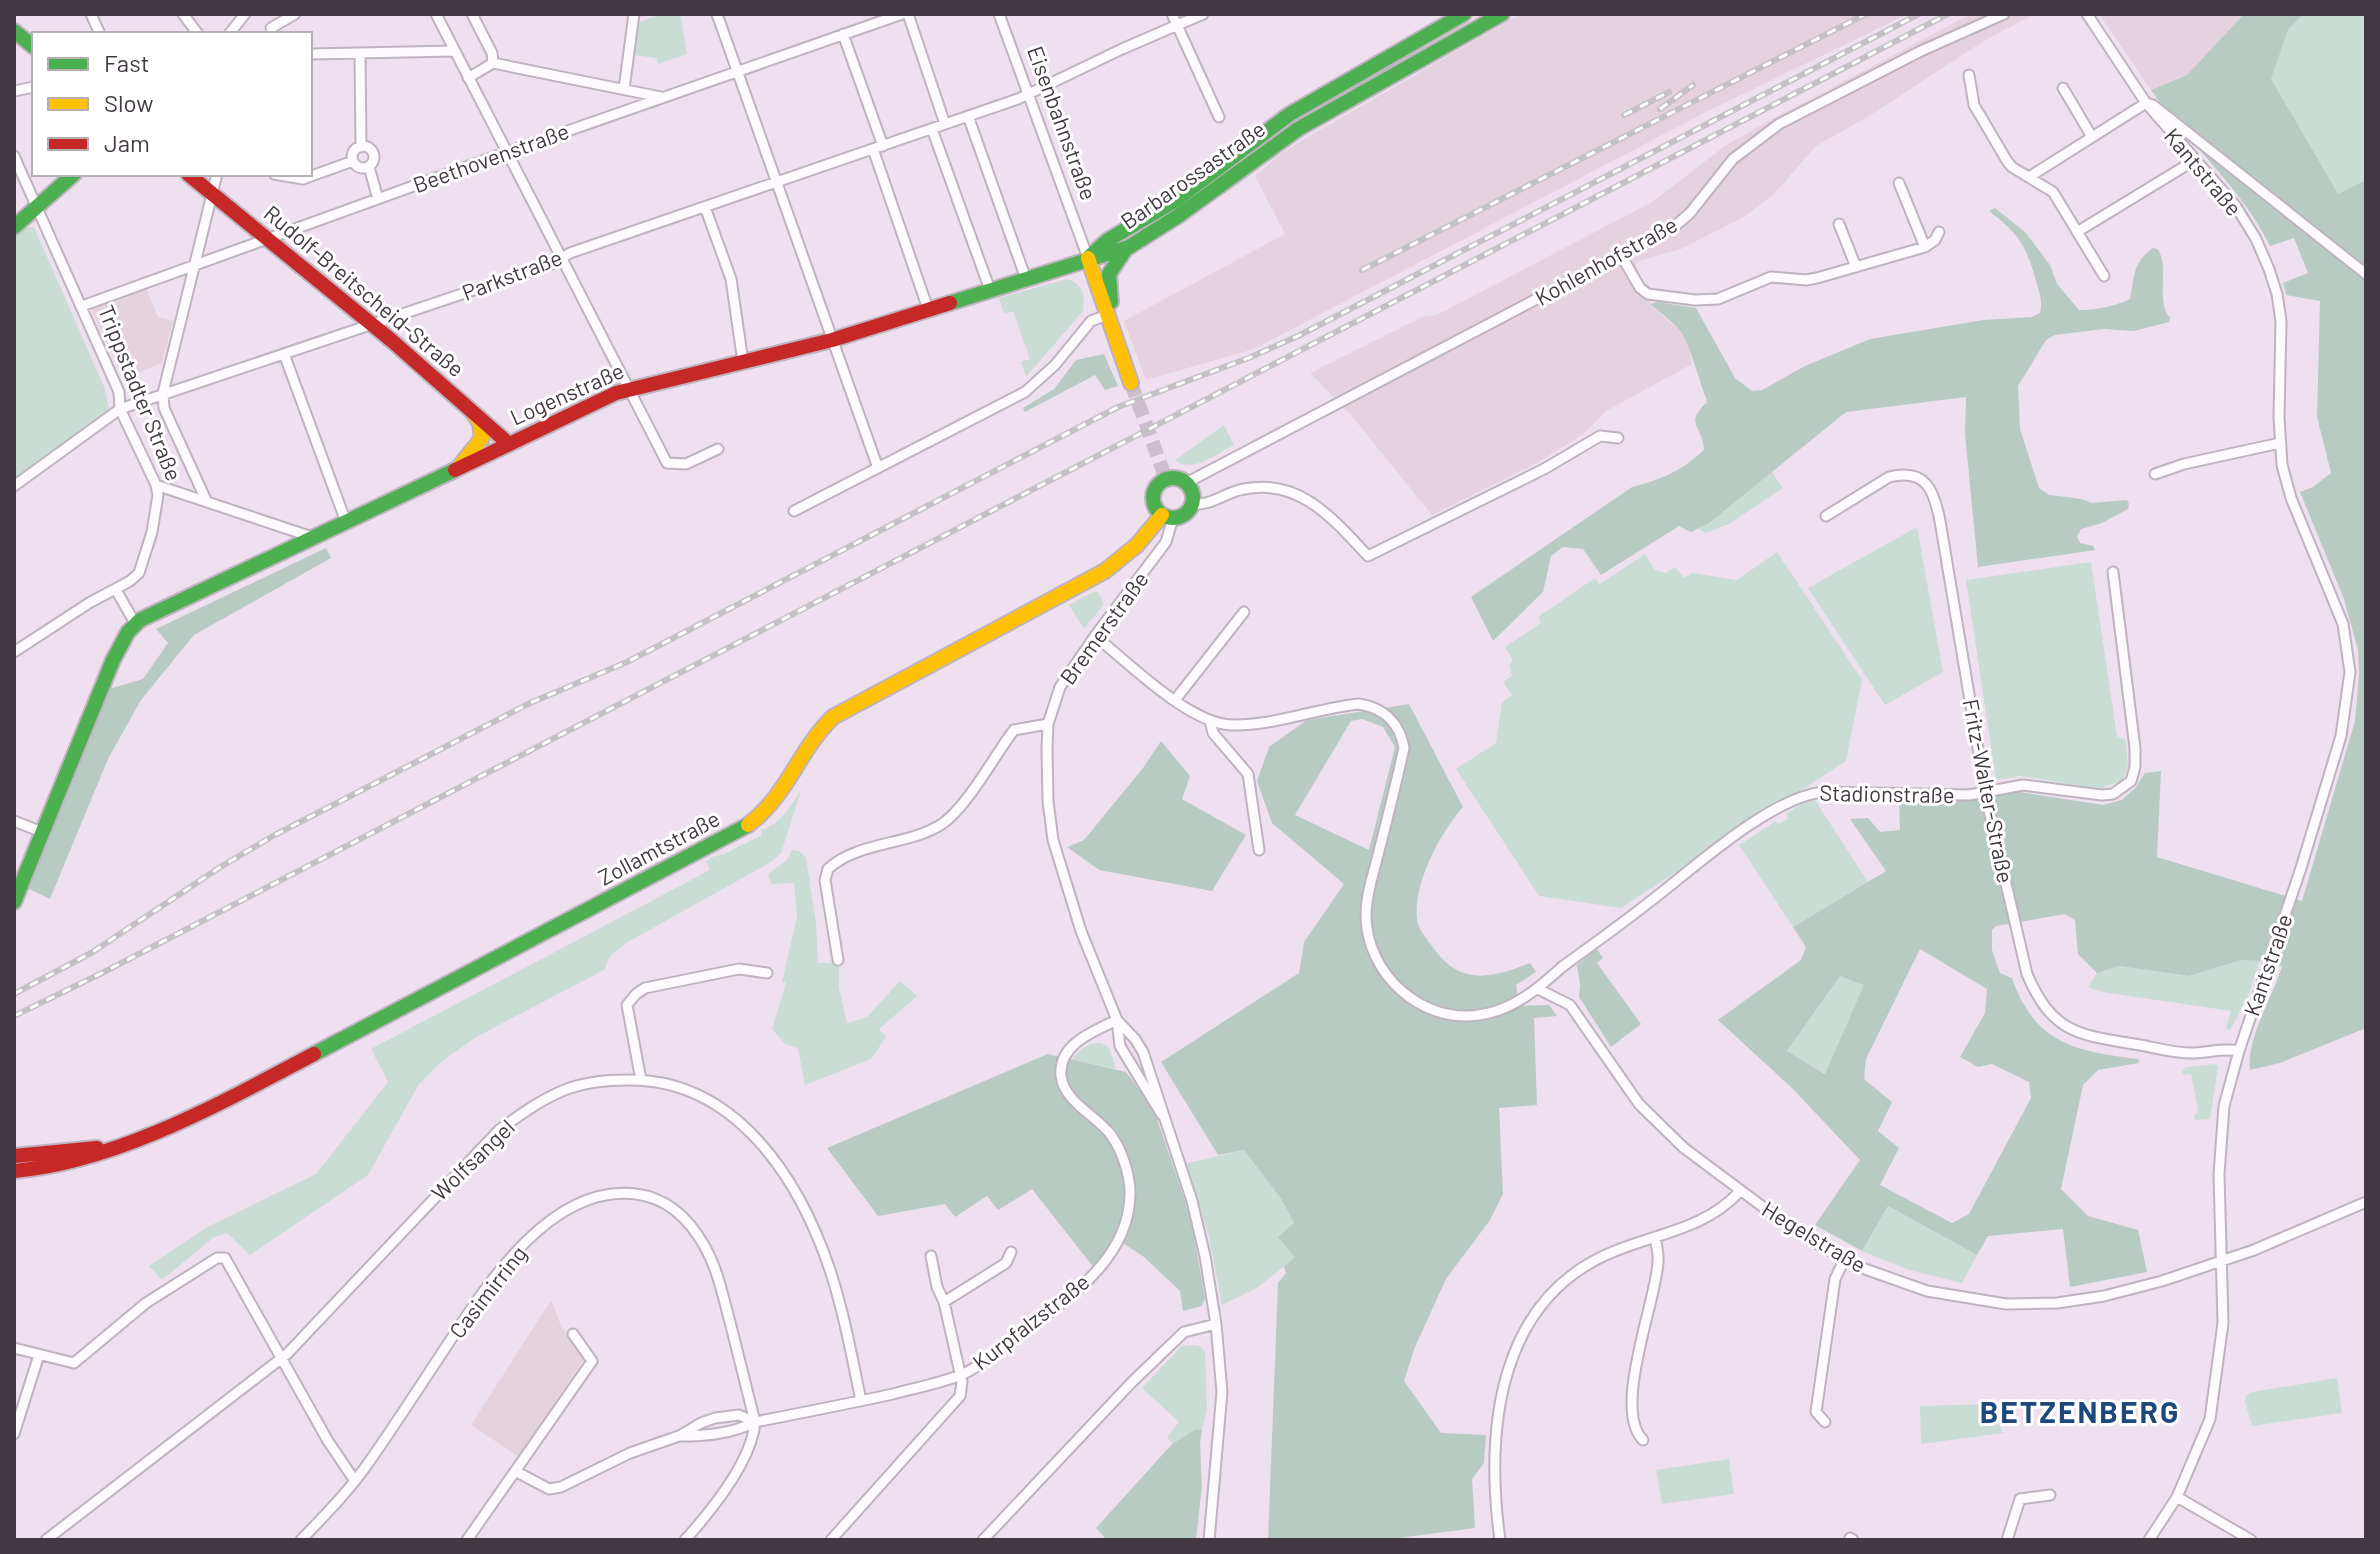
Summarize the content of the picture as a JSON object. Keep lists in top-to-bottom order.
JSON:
{
  "streets": {
    "main road": [
      "Eisenbahnstraße",
      "Barbarossastraße",
      "Rudolf-Breitscheid-Straße",
      "Logenstraße",
      "Zollamtstraße"
    ],
    "street": [
      "Beethovenstraße",
      "Kantstraße",
      "Kohlenhofstraße",
      "Parkstraße",
      "Trippstadter Straße",
      "Bremerstraße",
      "Fritz-Walter-Straße",
      "Stadionstraße",
      "Wolfsangel",
      "Hegelstraße",
      "Casimirring",
      "Kurpfalzstraße"
    ]
  },
  "crossings": [
    ["Eisenbahnstraße", "Barbarossastraße"],
    ["Eisenbahnstraße", "Parkstraße"],
    ["Eisenbahnstraße", "Logenstraße"],
    ["Beethovenstraße", "Rudolf-Breitscheid-Straße"],
    ["Beethovenstraße", "Trippstadter Straße"],
    ["Kantstraße", "Fritz-Walter-Straße"],
    ["Kantstraße", "Hegelstraße"],
    ["Barbarossastraße", "Logenstraße"],
    ["Kohlenhofstraße", "Bremerstraße"],
    ["Kohlenhofstraße", "Zollamtstraße"],
    ["Parkstraße", "Rudolf-Breitscheid-Straße"],
    ["Parkstraße", "Trippstadter Straße"],
    ["Rudolf-Breitscheid-Straße", "Logenstraße"],
    ["Bremerstraße", "Zollamtstraße"],
    ["Bremerstraße", "Kurpfalzstraße"],
    ["Fritz-Walter-Straße", "Stadionstraße"],
    ["Stadionstraße", "Hegelstraße"],
    ["Wolfsangel", "Kurpfalzstraße"],
    ["Casimirring", "Kurpfalzstraße"]
  ],
  "districts": ["BETZENBERG"],
  "legend": ["Fast", "Slow", "Jam"]
}
